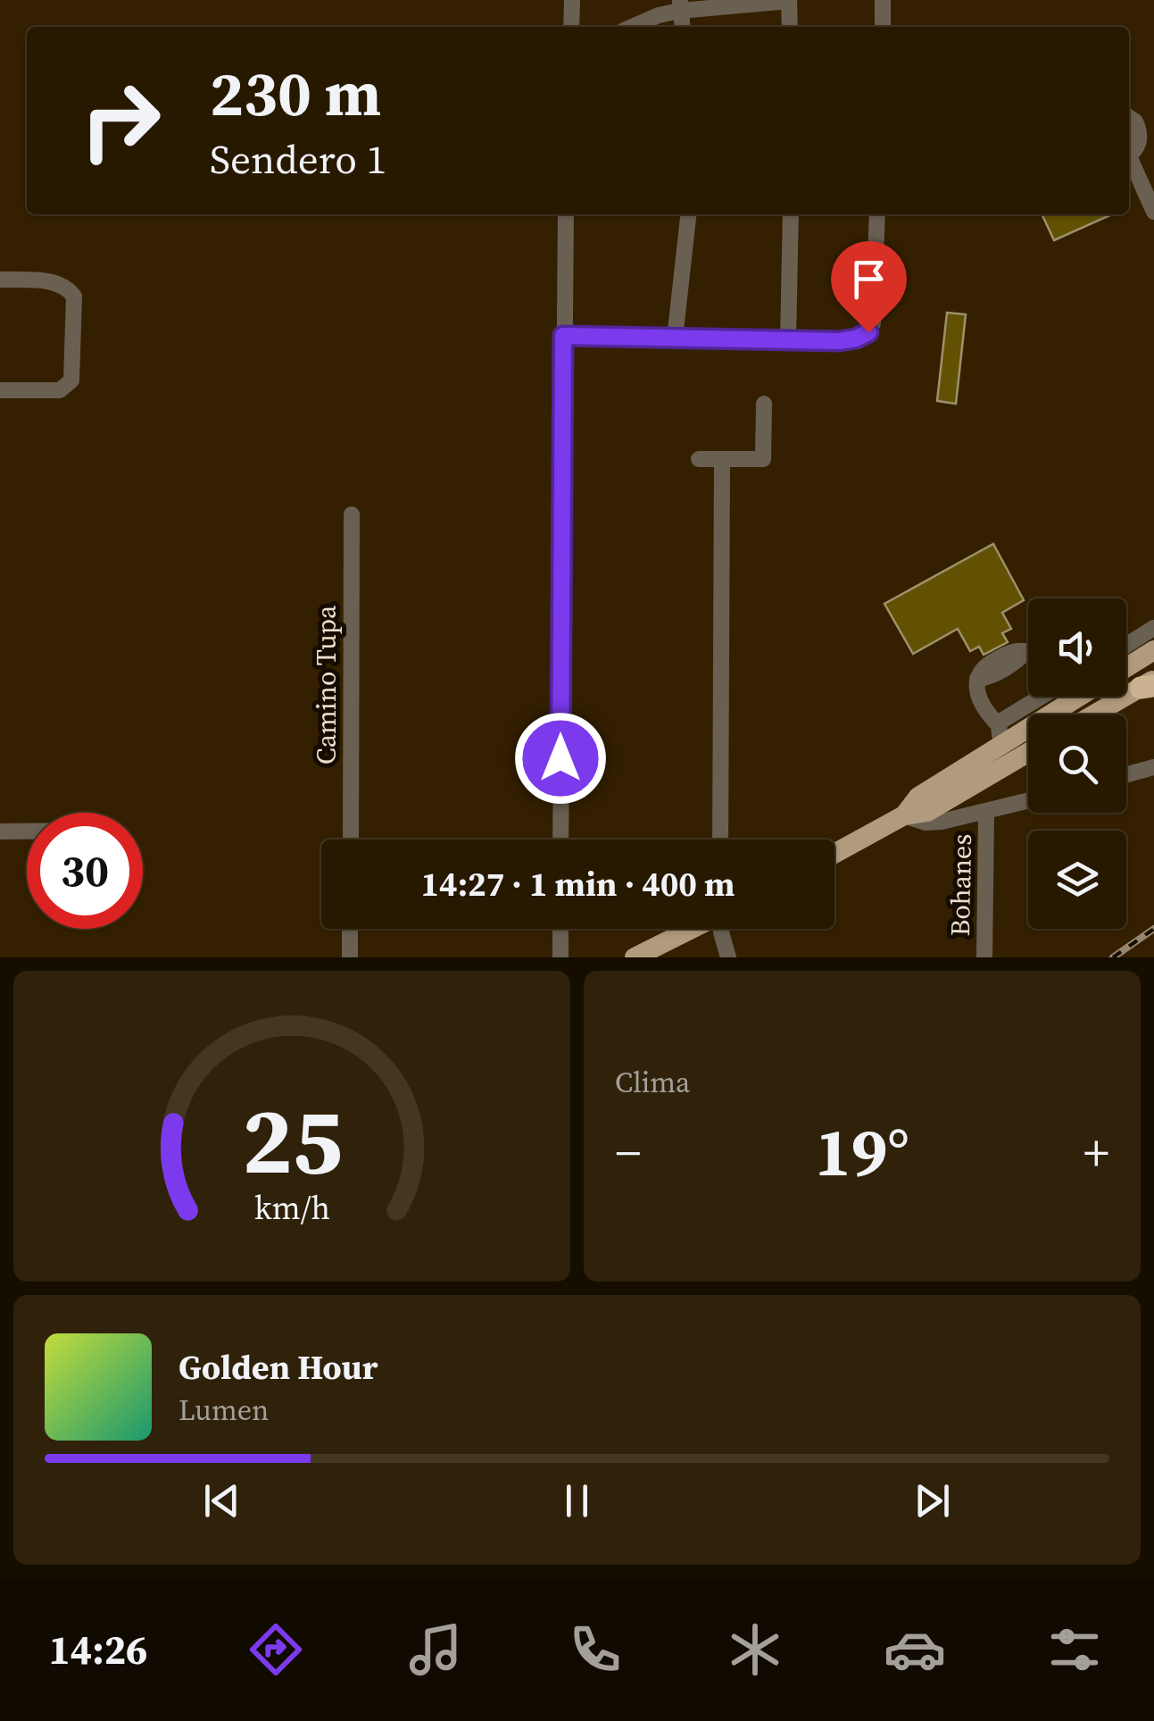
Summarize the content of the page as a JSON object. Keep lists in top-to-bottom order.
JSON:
{
  "streets": {
    "street": ["Camino Tupa", "Bohanes"]
  },
  "page": {
    "turn": ["230 m", "Sendero 1"],
    "limit": "30",
    "trip": "14:27 · 1 min · 400 m",
    "tile": "Clima",
    "heat": ["−", "19°", "+"],
    "song": ["Golden Hour", "Lumen"],
    "tabs": "14:26",
    "gauge": ["25", "km/h"]
  }
}
